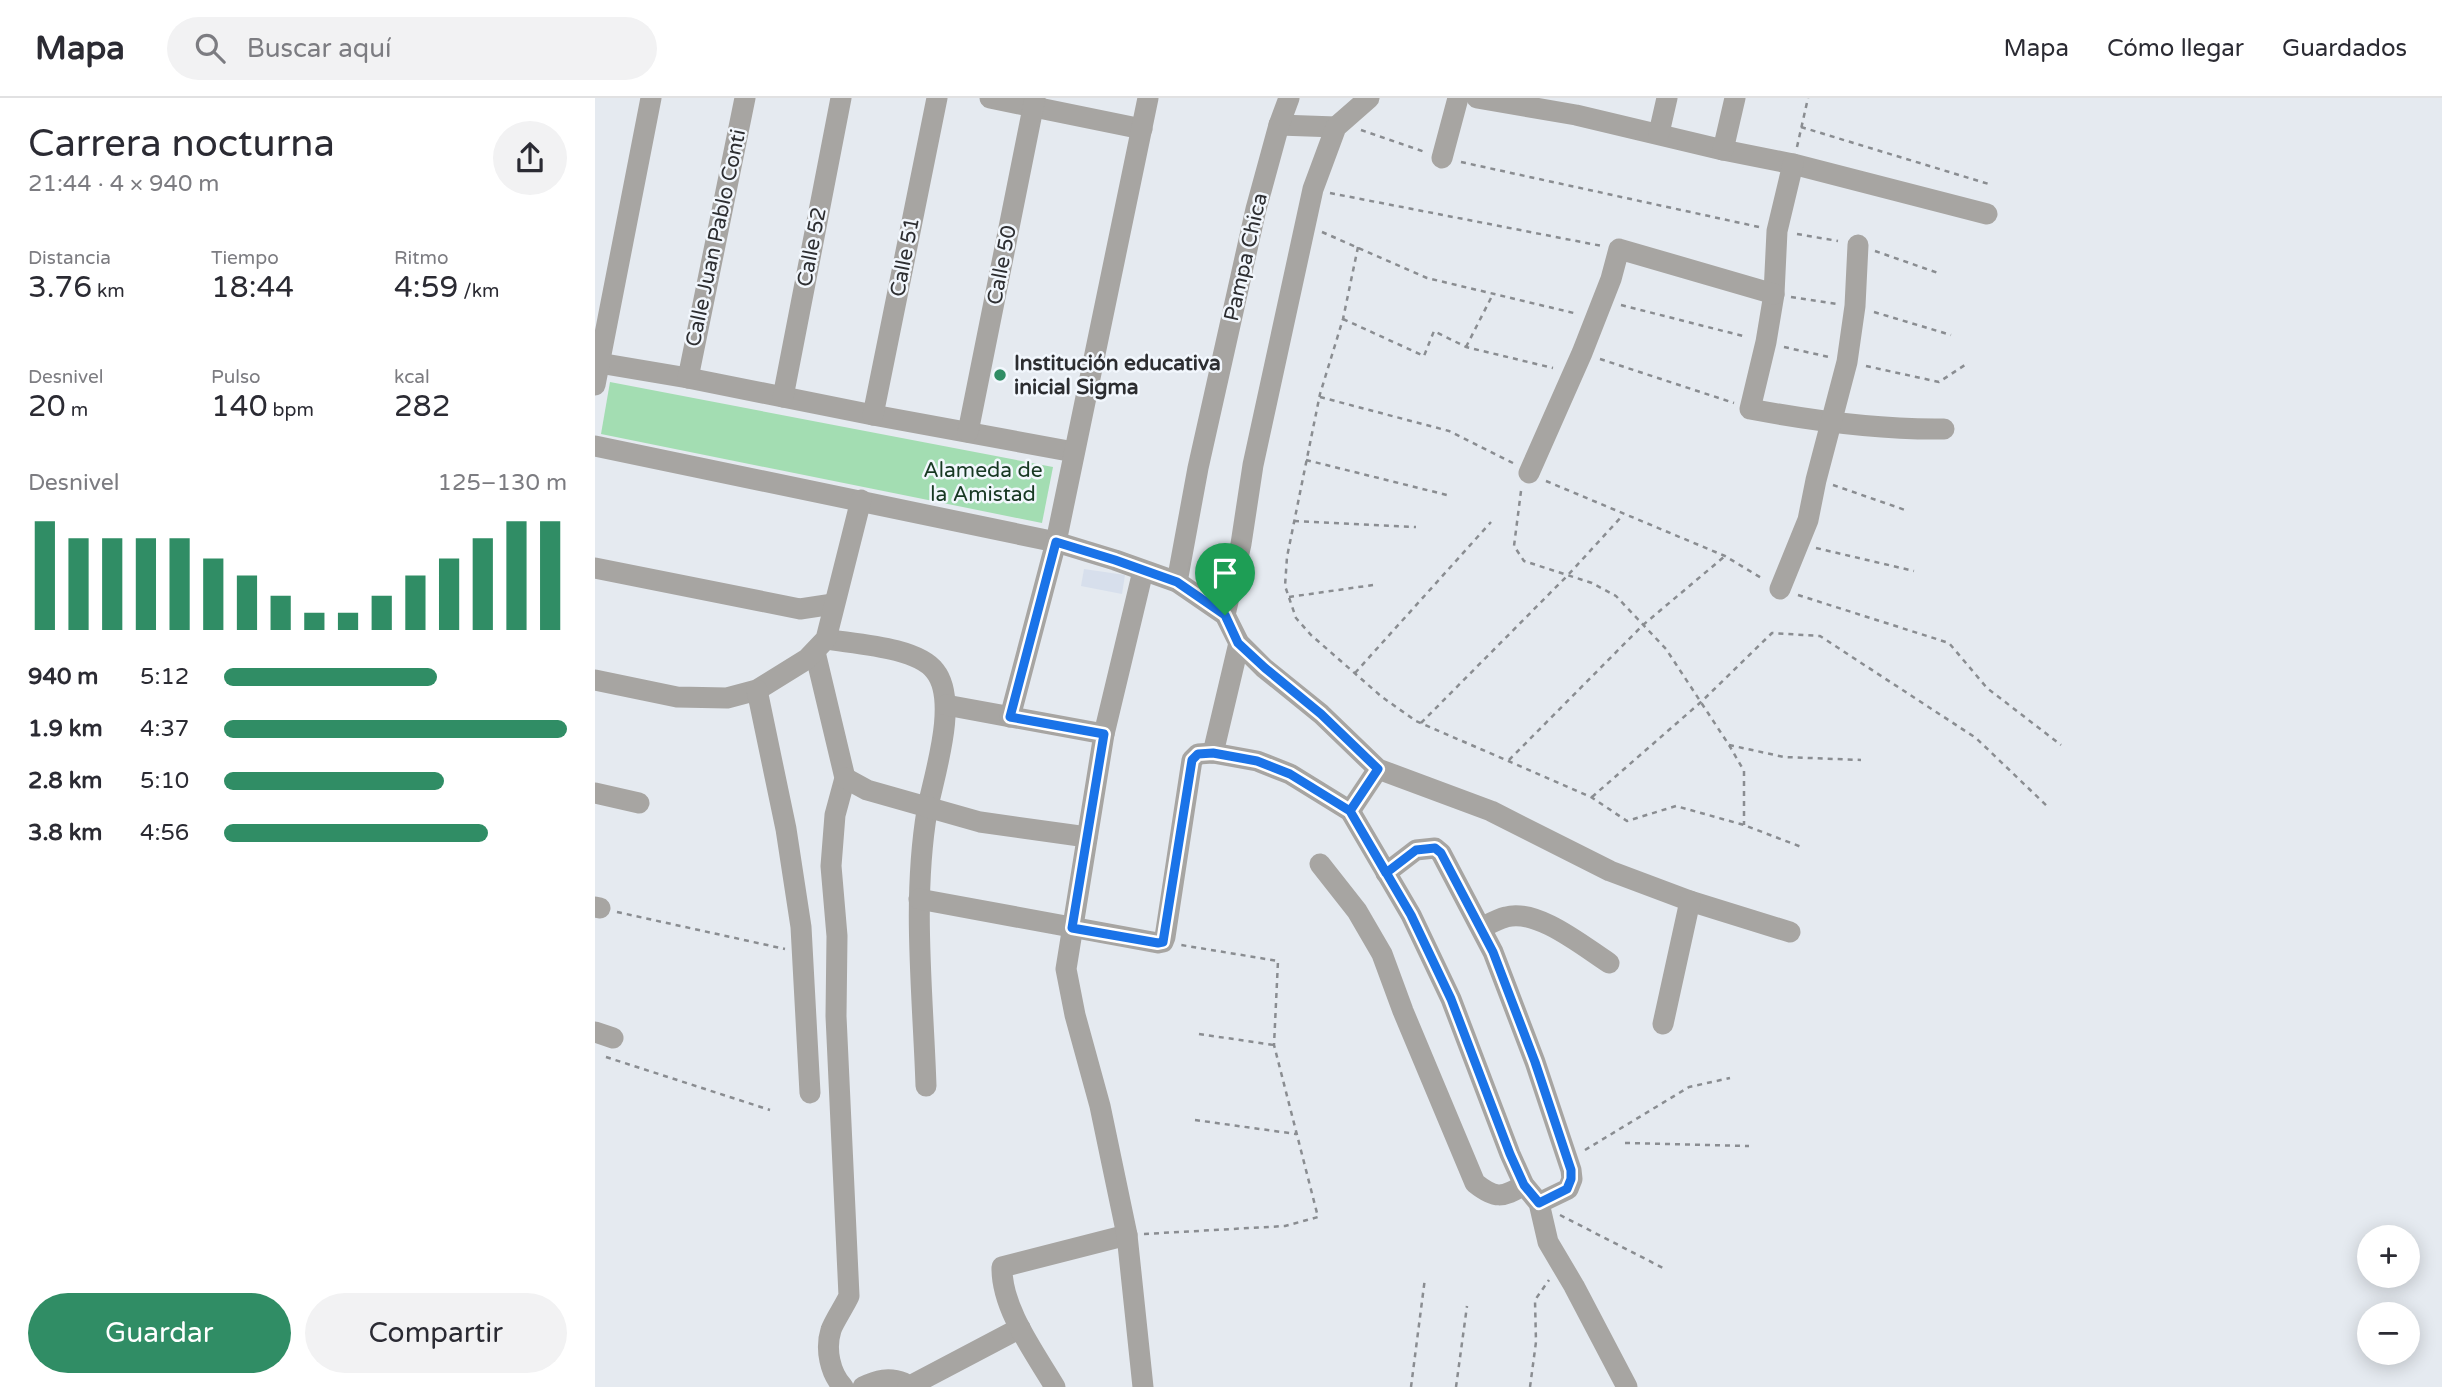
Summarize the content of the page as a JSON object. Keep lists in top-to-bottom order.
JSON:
{
  "streets": {
    "street": [
      "Calle Juan Pablo Conti",
      "Calle 52",
      "Calle 51",
      "Pampa Chica",
      "Calle 50"
    ]
  },
  "parks": ["Alameda de la Amistad"],
  "places": ["Institución educativa inicial Sigma"],
  "page": {
    "header": "Mapa",
    "search": "Buscar aquí",
    "nav": ["Mapa", "Cómo llegar", "Guardados"],
    "heading": ["Carrera nocturna", "21:44 · 4 × 940 m"],
    "stats": [
      ["Distancia", "3.76 km"],
      ["Tiempo", "18:44"],
      ["Ritmo", "4:59 /km"],
      ["Desnivel", "20 m"],
      ["Pulso", "140 bpm"],
      ["kcal", "282"]
    ],
    "chart": ["Desnivel", "125–130 m"],
    "list": [
      {
        "name": "940 m",
        "note": "5:12"
      },
      {
        "name": "1.9 km",
        "note": "4:37"
      },
      {
        "name": "2.8 km",
        "note": "5:10"
      },
      {
        "name": "3.8 km",
        "note": "4:56"
      }
    ],
    "map_buttons": ["+", "−"],
    "buttons": ["Guardar", "Compartir"]
  }
}
